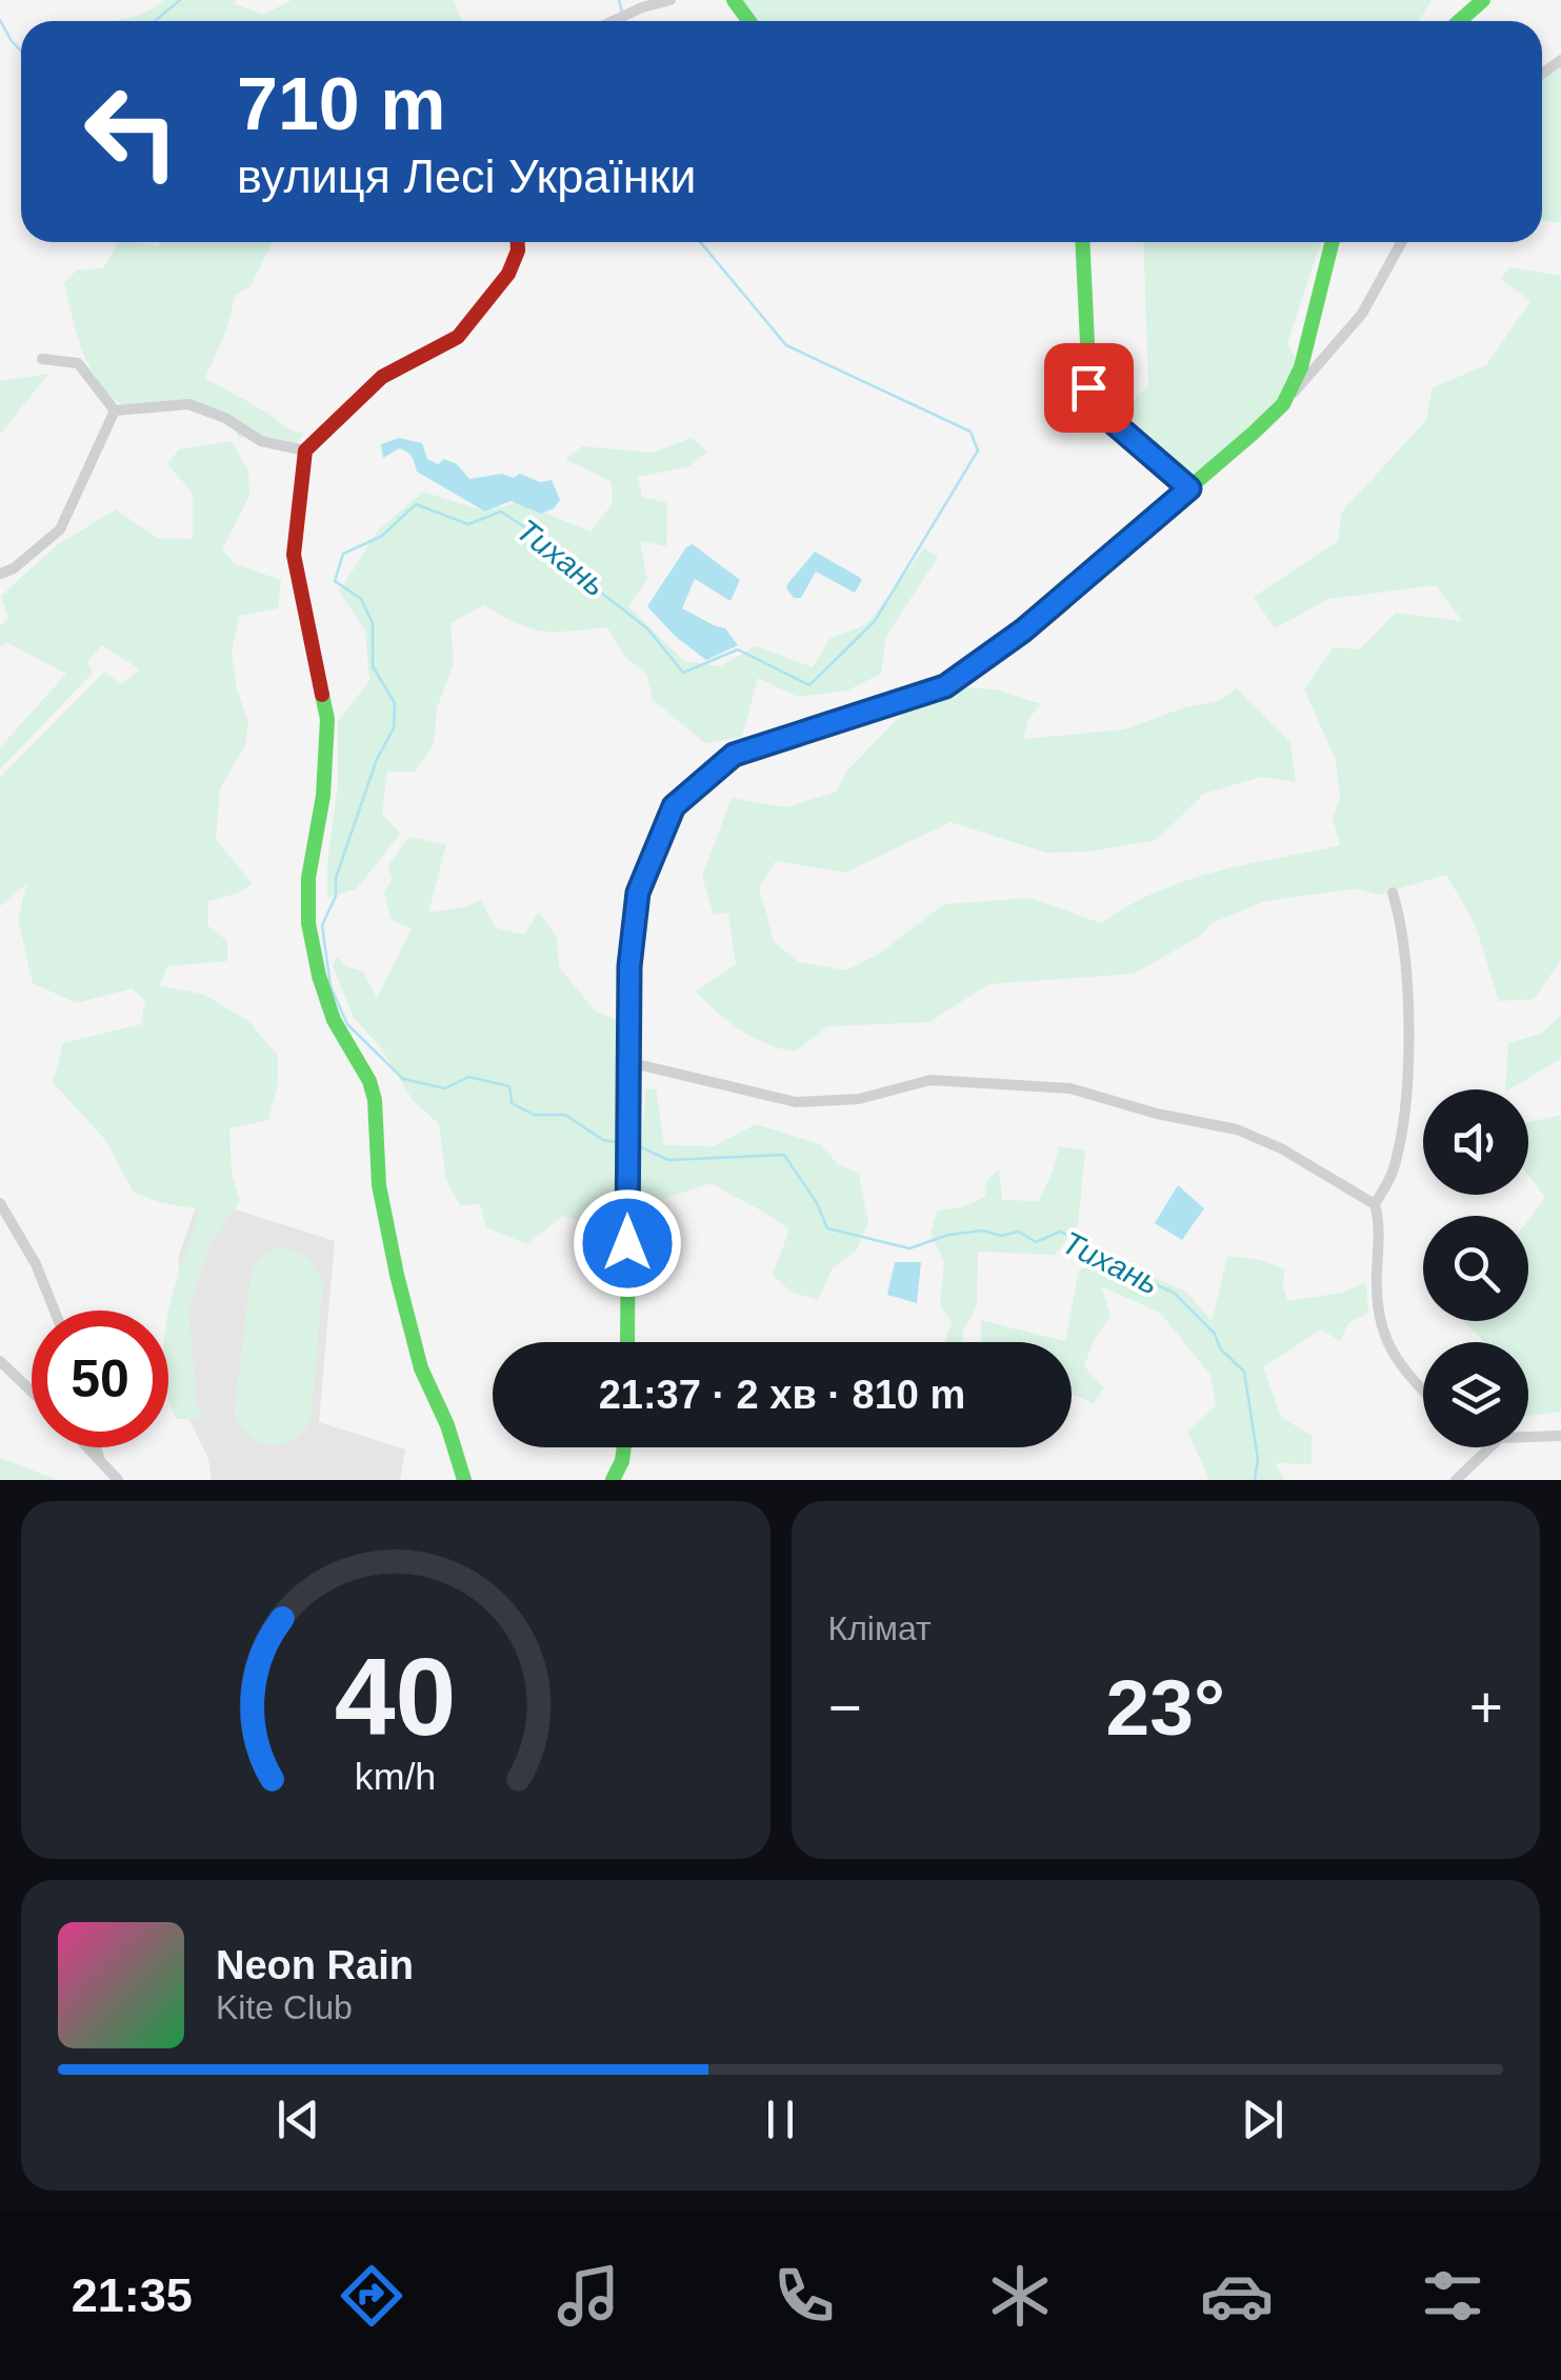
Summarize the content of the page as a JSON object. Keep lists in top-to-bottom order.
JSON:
{
  "water": ["Тихань"],
  "page": {
    "turn": ["710 m", "вулиця Лесі Українки"],
    "limit": "50",
    "trip": "21:37 · 2 хв · 810 m",
    "tile": "Клімат",
    "heat": ["−", "23°", "+"],
    "song": ["Neon Rain", "Kite Club"],
    "tabs": "21:35",
    "gauge": ["40", "km/h"]
  }
}
